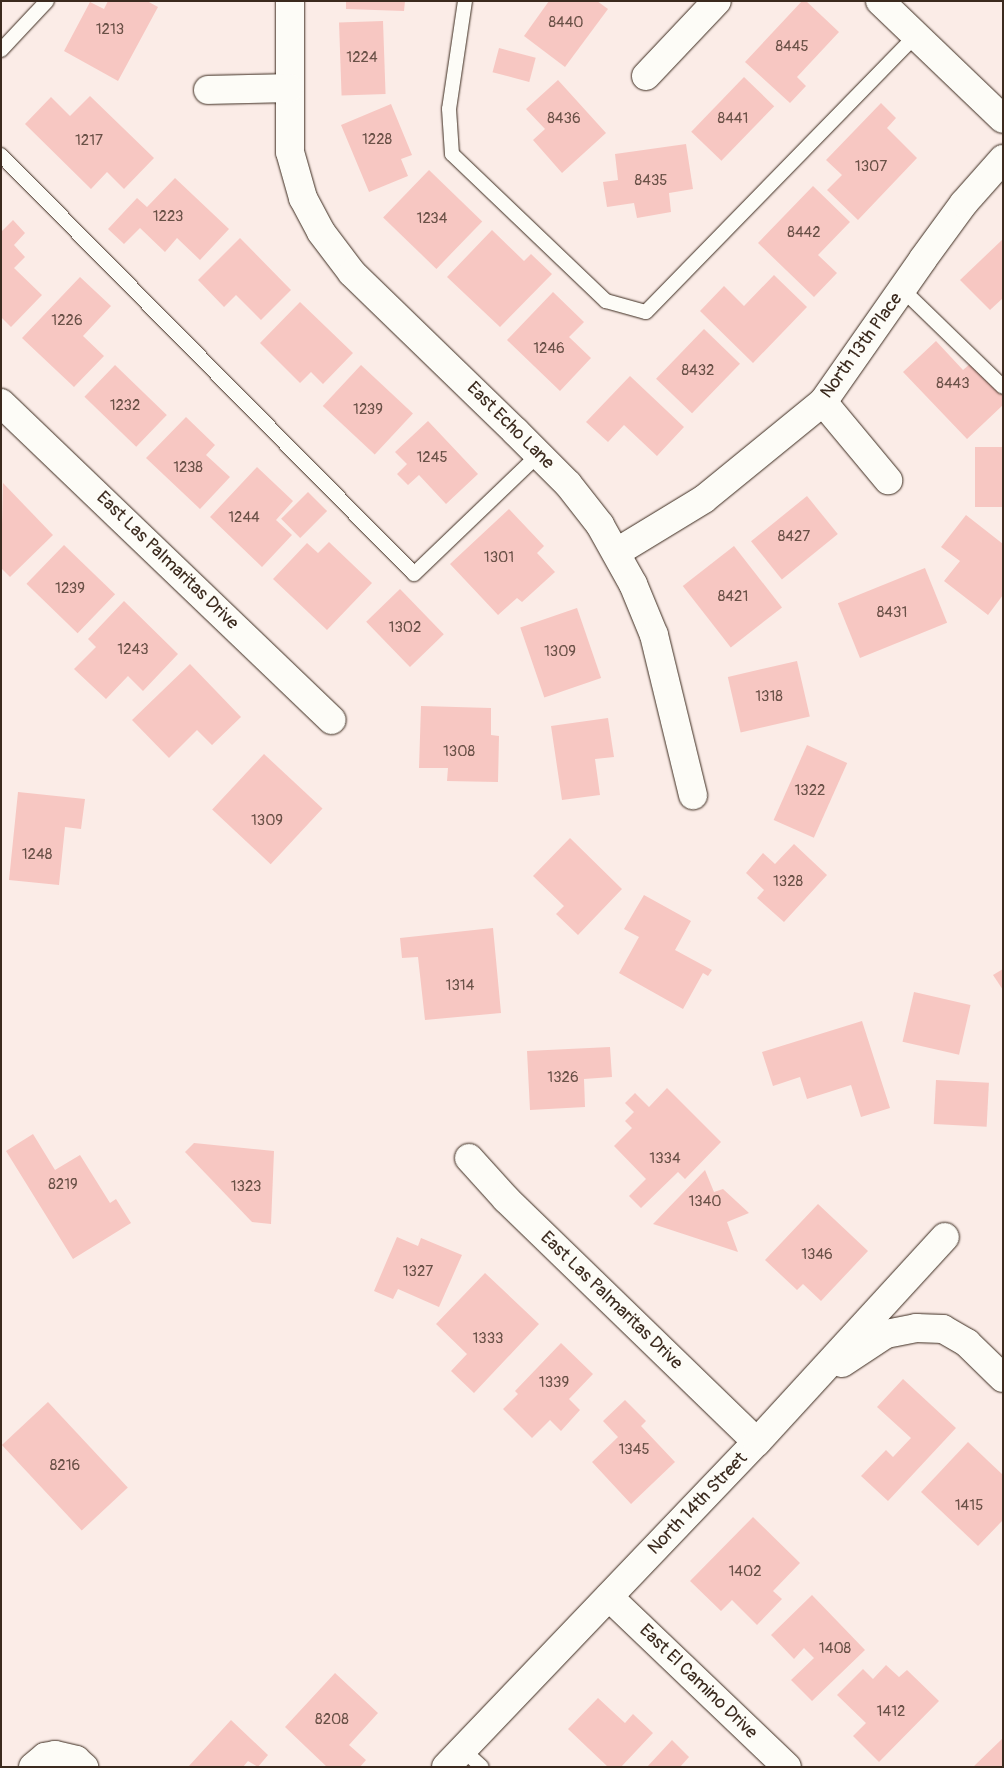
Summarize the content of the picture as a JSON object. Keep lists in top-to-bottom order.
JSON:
{
  "streets": {
    "street": [
      "North 13th Place",
      "East Echo Lane",
      "East Las Palmaritas Drive",
      "North 14th Street",
      "East El Camino Drive"
    ]
  },
  "crossings": [
    ["North 13th Place", "East Echo Lane"],
    ["East Las Palmaritas Drive", "North 14th Street"],
    ["North 14th Street", "East El Camino Drive"]
  ],
  "house_numbers": [
    "8440",
    "1213",
    "8445",
    "1224",
    "8436",
    "8441",
    "1228",
    "1217",
    "1307",
    "8435",
    "1223",
    "1234",
    "8442",
    "1226",
    "1246",
    "8432",
    "8443",
    "1232",
    "1239",
    "1245",
    "1238",
    "1244",
    "8427",
    "1301",
    "1239",
    "8421",
    "8431",
    "1302",
    "1243",
    "1309",
    "1318",
    "1308",
    "1322",
    "1309",
    "1248",
    "1328",
    "1314",
    "1326",
    "1334",
    "8219",
    "1323",
    "1340",
    "1346",
    "1327",
    "1333",
    "1339",
    "1345",
    "8216",
    "1415",
    "1402",
    "1408",
    "1412",
    "8208"
  ]
}
